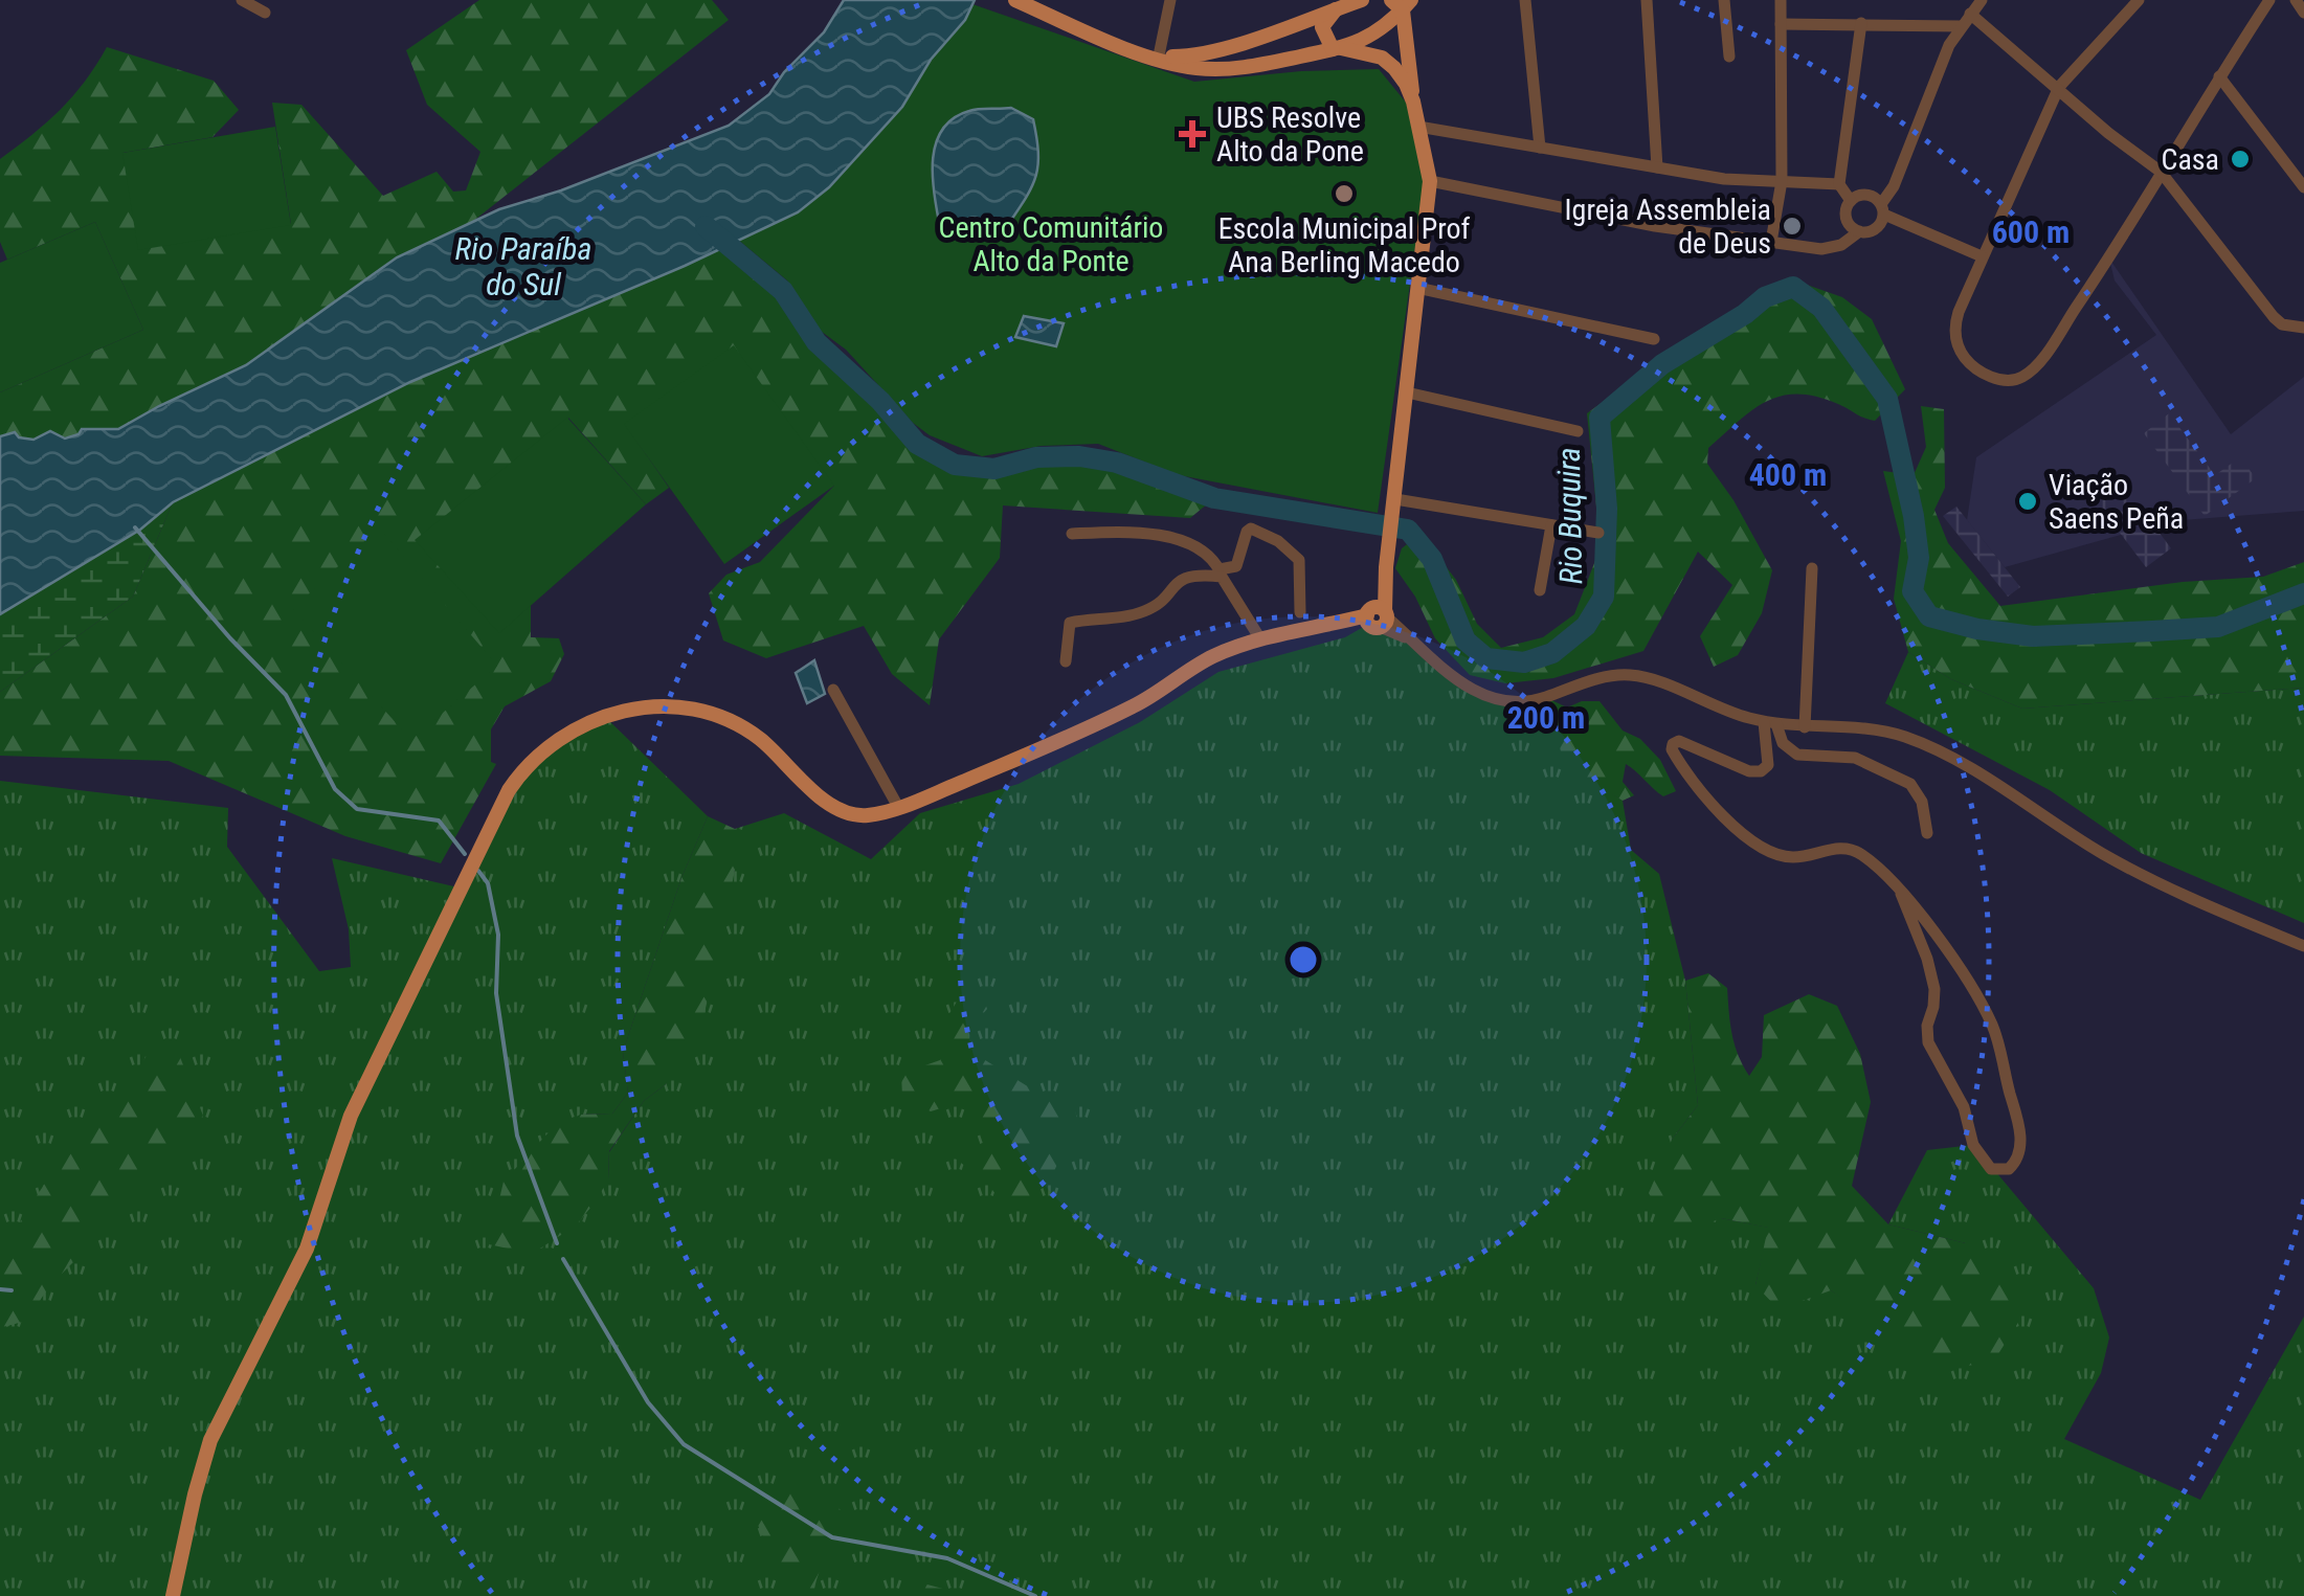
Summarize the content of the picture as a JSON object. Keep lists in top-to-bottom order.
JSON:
{
  "water": ["Rio Paraíba do Sul", "Rio Buquira"],
  "parks": ["Centro Comunitário Alto da Ponte"],
  "places": {
    "health": ["UBS Resolve Alto da Pone"],
    "other": [
      "Casa",
      "Escola Municipal Prof Ana Berling Macedo",
      "Igreja Assembleia de Deus",
      "Viação Saens Peña"
    ]
  },
  "rings": ["600 m", "400 m", "200 m"]
}
